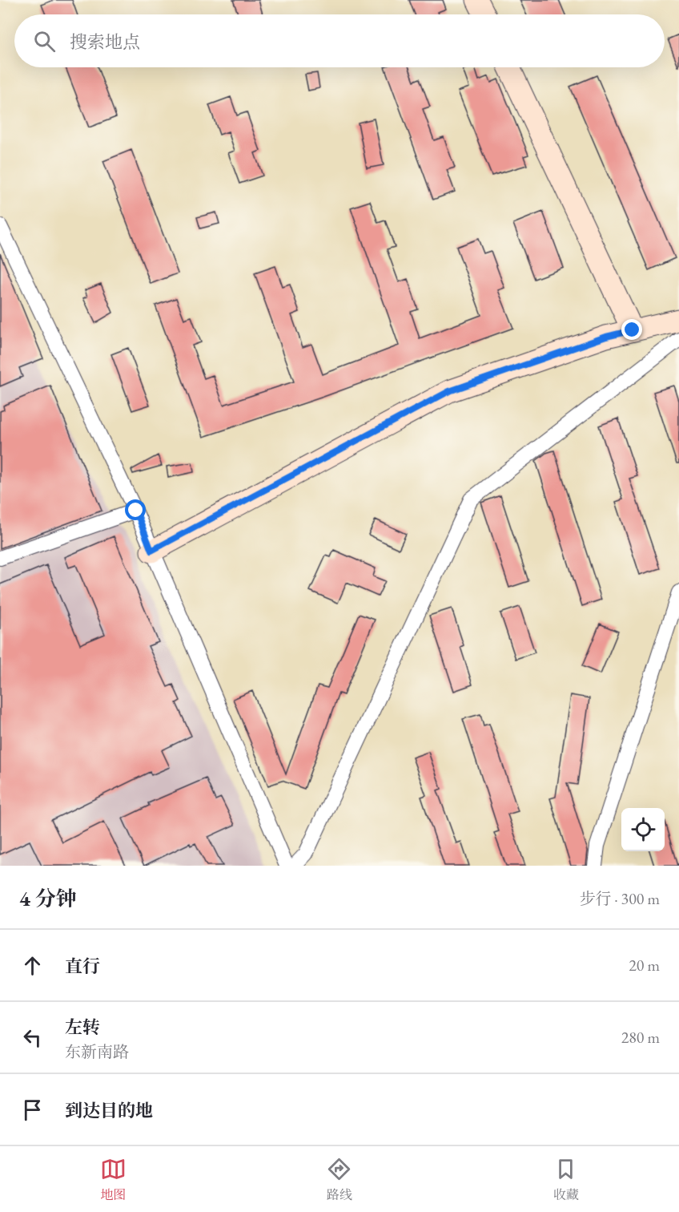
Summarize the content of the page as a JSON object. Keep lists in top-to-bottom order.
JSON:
{
  "page": {
    "search": "搜索地点",
    "heading": ["4 分钟", "步行 · 300 m"],
    "list": [
      ["直行", "20 m"],
      ["左转", "东新南路", "280 m"],
      "到达目的地"
    ],
    "nav": ["地图", "路线", "收藏"]
  }
}
